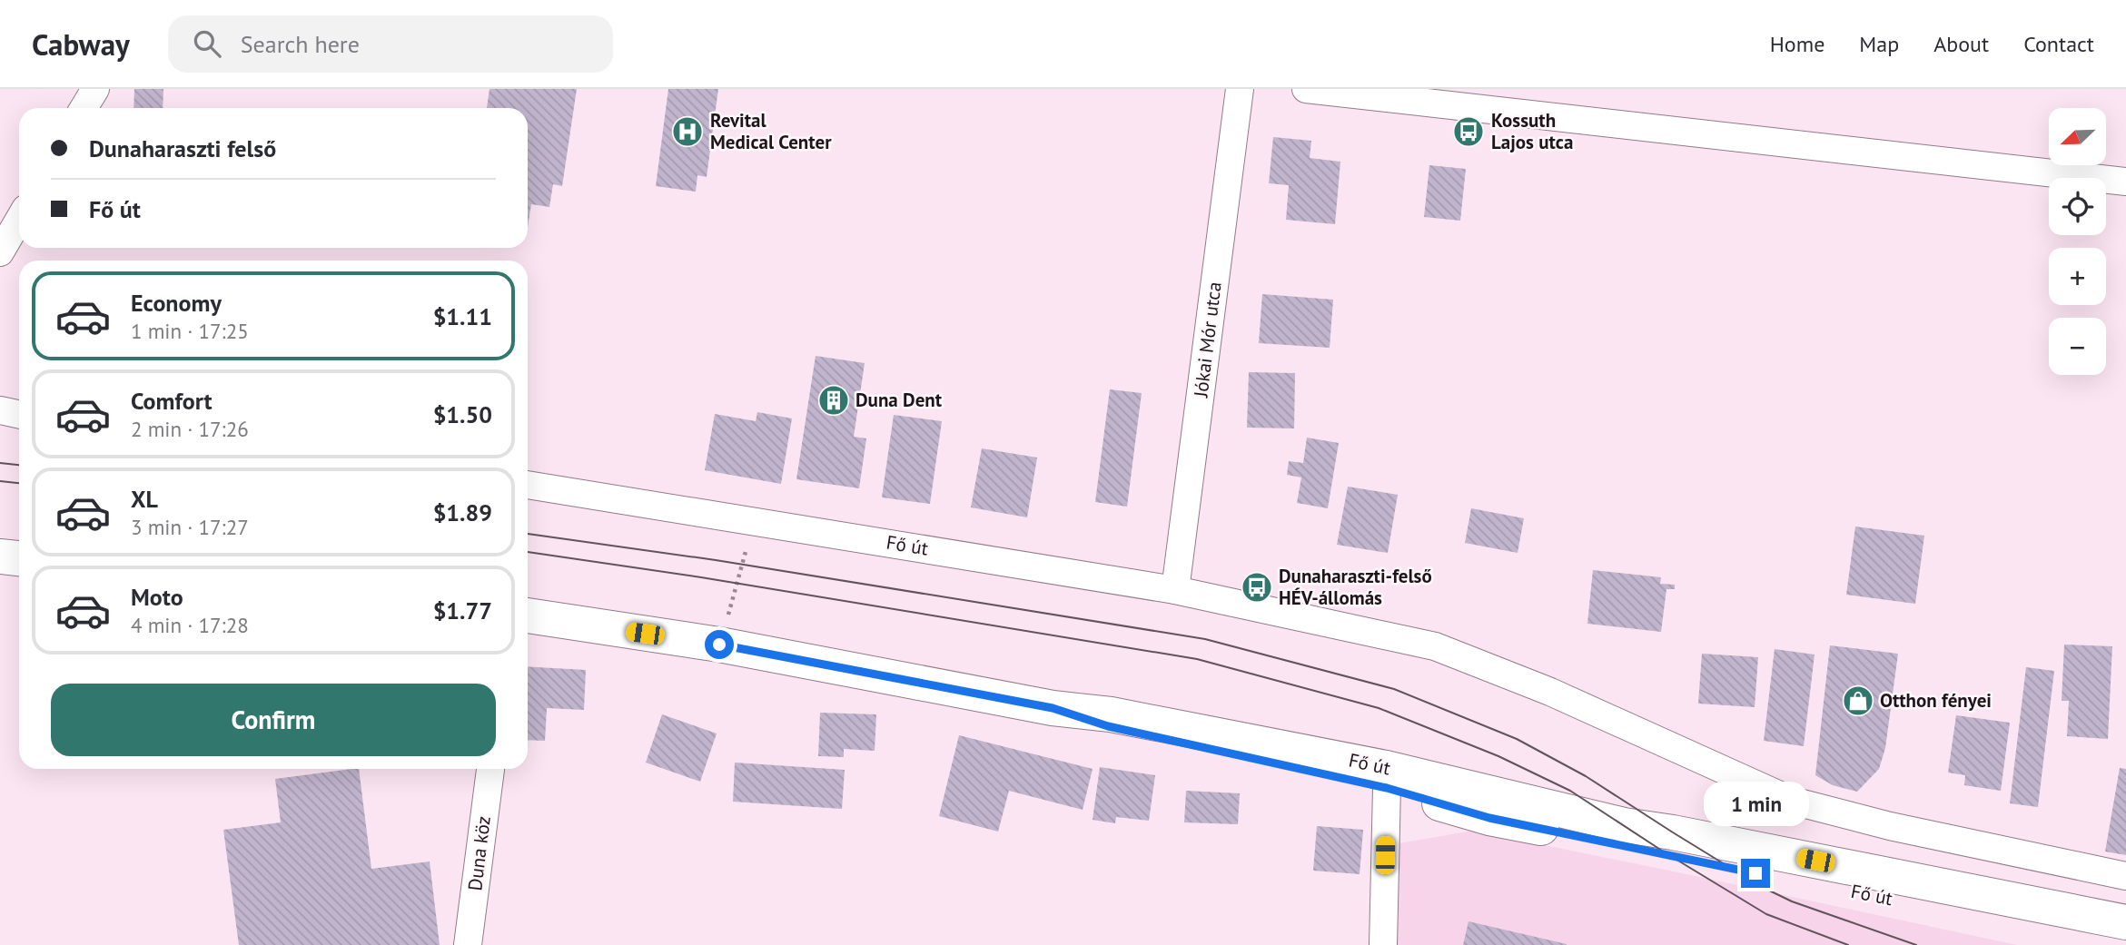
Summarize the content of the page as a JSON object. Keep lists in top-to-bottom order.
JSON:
{
  "streets": {
    "main road": ["Fő út"],
    "street": ["Jókai Mór utca", "Duna köz"]
  },
  "crossings": [
    ["Jókai Mór utca", "Fő út"]
  ],
  "places": {
    "hospital": ["Revital Medical Center"],
    "bus stop": ["Kossuth Lajos utca", "Dunaharaszti-felső HÉV-állomás"],
    "building": ["Duna Dent"],
    "shop": ["Otthon fényei"]
  },
  "north": "bottom left",
  "page": {
    "header": "Cabway",
    "search": "Search here",
    "nav": [
      "Home",
      "Map",
      "About",
      "Contact"
    ],
    "map_buttons": ["+", "−"],
    "banner": ["Dunaharaszti felső", "Fő út"],
    "list": [
      {
        "name": "Economy",
        "note": "1 min · 17:25",
        "value": "$1.11"
      },
      {
        "name": "Comfort",
        "note": "2 min · 17:26",
        "value": "$1.50"
      },
      {
        "name": "XL",
        "note": "3 min · 17:27",
        "value": "$1.89"
      },
      {
        "name": "Moto",
        "note": "4 min · 17:28",
        "value": "$1.77"
      }
    ],
    "buttons": "Confirm",
    "bubble": "1 min"
  }
}
